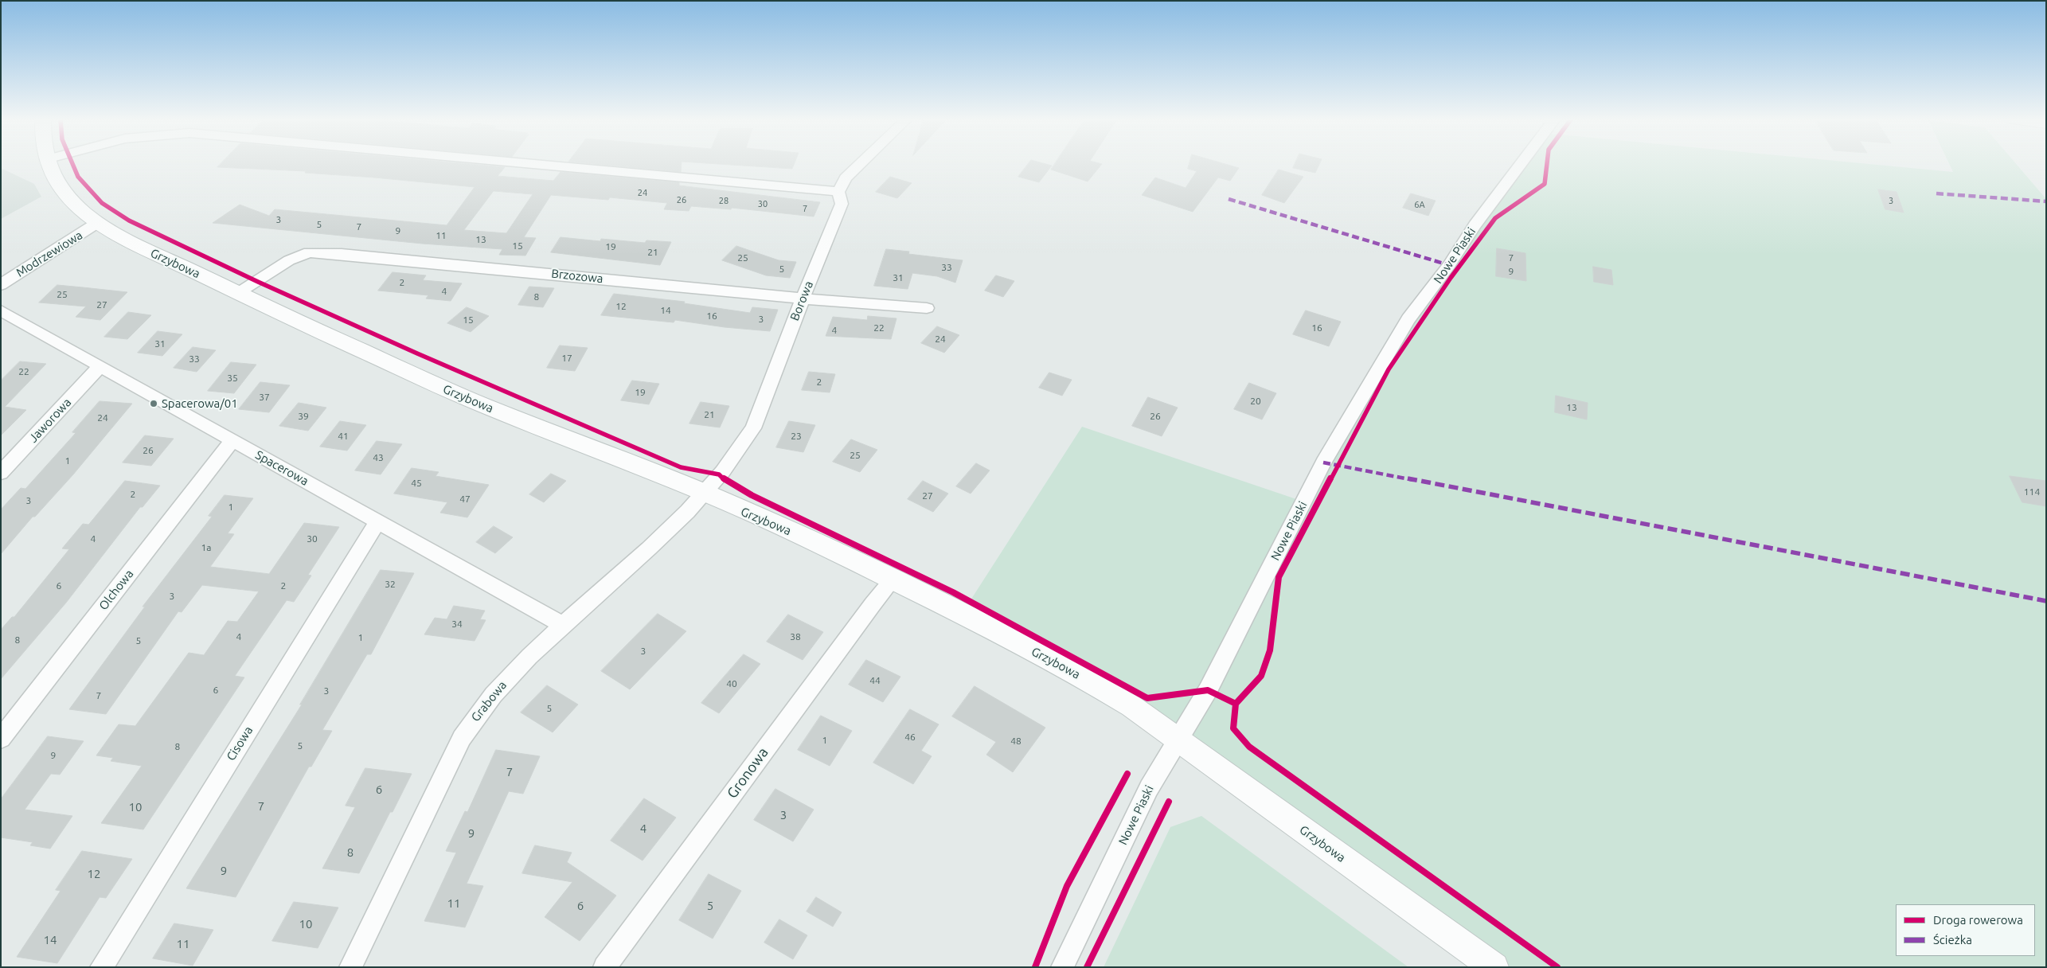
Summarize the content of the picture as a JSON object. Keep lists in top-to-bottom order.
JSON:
{
  "streets": {
    "main road": ["Grzybowa"],
    "street": [
      "Modrzewiowa",
      "Nowe Piaski",
      "Brzozowa",
      "Borowa",
      "Jaworowa",
      "Spacerowa",
      "Olchowa",
      "Grabowa",
      "Cisowa",
      "Gronowa"
    ]
  },
  "crossings": [
    ["Modrzewiowa", "Grzybowa"],
    ["Nowe Piaski", "Grzybowa"],
    ["Grzybowa", "Brzozowa"],
    ["Grzybowa", "Borowa"],
    ["Grzybowa", "Grabowa"],
    ["Grzybowa", "Gronowa"],
    ["Brzozowa", "Borowa"],
    ["Borowa", "Grabowa"],
    ["Jaworowa", "Spacerowa"],
    ["Spacerowa", "Olchowa"],
    ["Spacerowa", "Grabowa"],
    ["Spacerowa", "Cisowa"]
  ],
  "places": ["Spacerowa/01"],
  "house_numbers": [
    "24",
    "26",
    "28",
    "3",
    "30",
    "6A",
    "7",
    "3",
    "5",
    "7",
    "9",
    "11",
    "13",
    "15",
    "19",
    "21",
    "25",
    "7",
    "33",
    "5",
    "9",
    "31",
    "2",
    "4",
    "25",
    "8",
    "27",
    "12",
    "14",
    "16",
    "3",
    "15",
    "22",
    "16",
    "4",
    "24",
    "31",
    "17",
    "33",
    "22",
    "35",
    "2",
    "19",
    "37",
    "20",
    "13",
    "21",
    "39",
    "26",
    "24",
    "41",
    "23",
    "26",
    "25",
    "43",
    "1",
    "45",
    "114",
    "2",
    "27",
    "47",
    "3",
    "1",
    "4",
    "30",
    "1a",
    "32",
    "6",
    "2",
    "3",
    "34",
    "4",
    "38",
    "1",
    "8",
    "5",
    "3",
    "44",
    "40",
    "6",
    "3",
    "7",
    "5",
    "46",
    "1",
    "48",
    "5",
    "8",
    "9",
    "7",
    "6",
    "7",
    "10",
    "3",
    "4",
    "9",
    "8",
    "9",
    "12",
    "11",
    "6",
    "5",
    "10",
    "14",
    "11"
  ],
  "legend": ["Droga rowerowa", "Ścieżka"]
}
